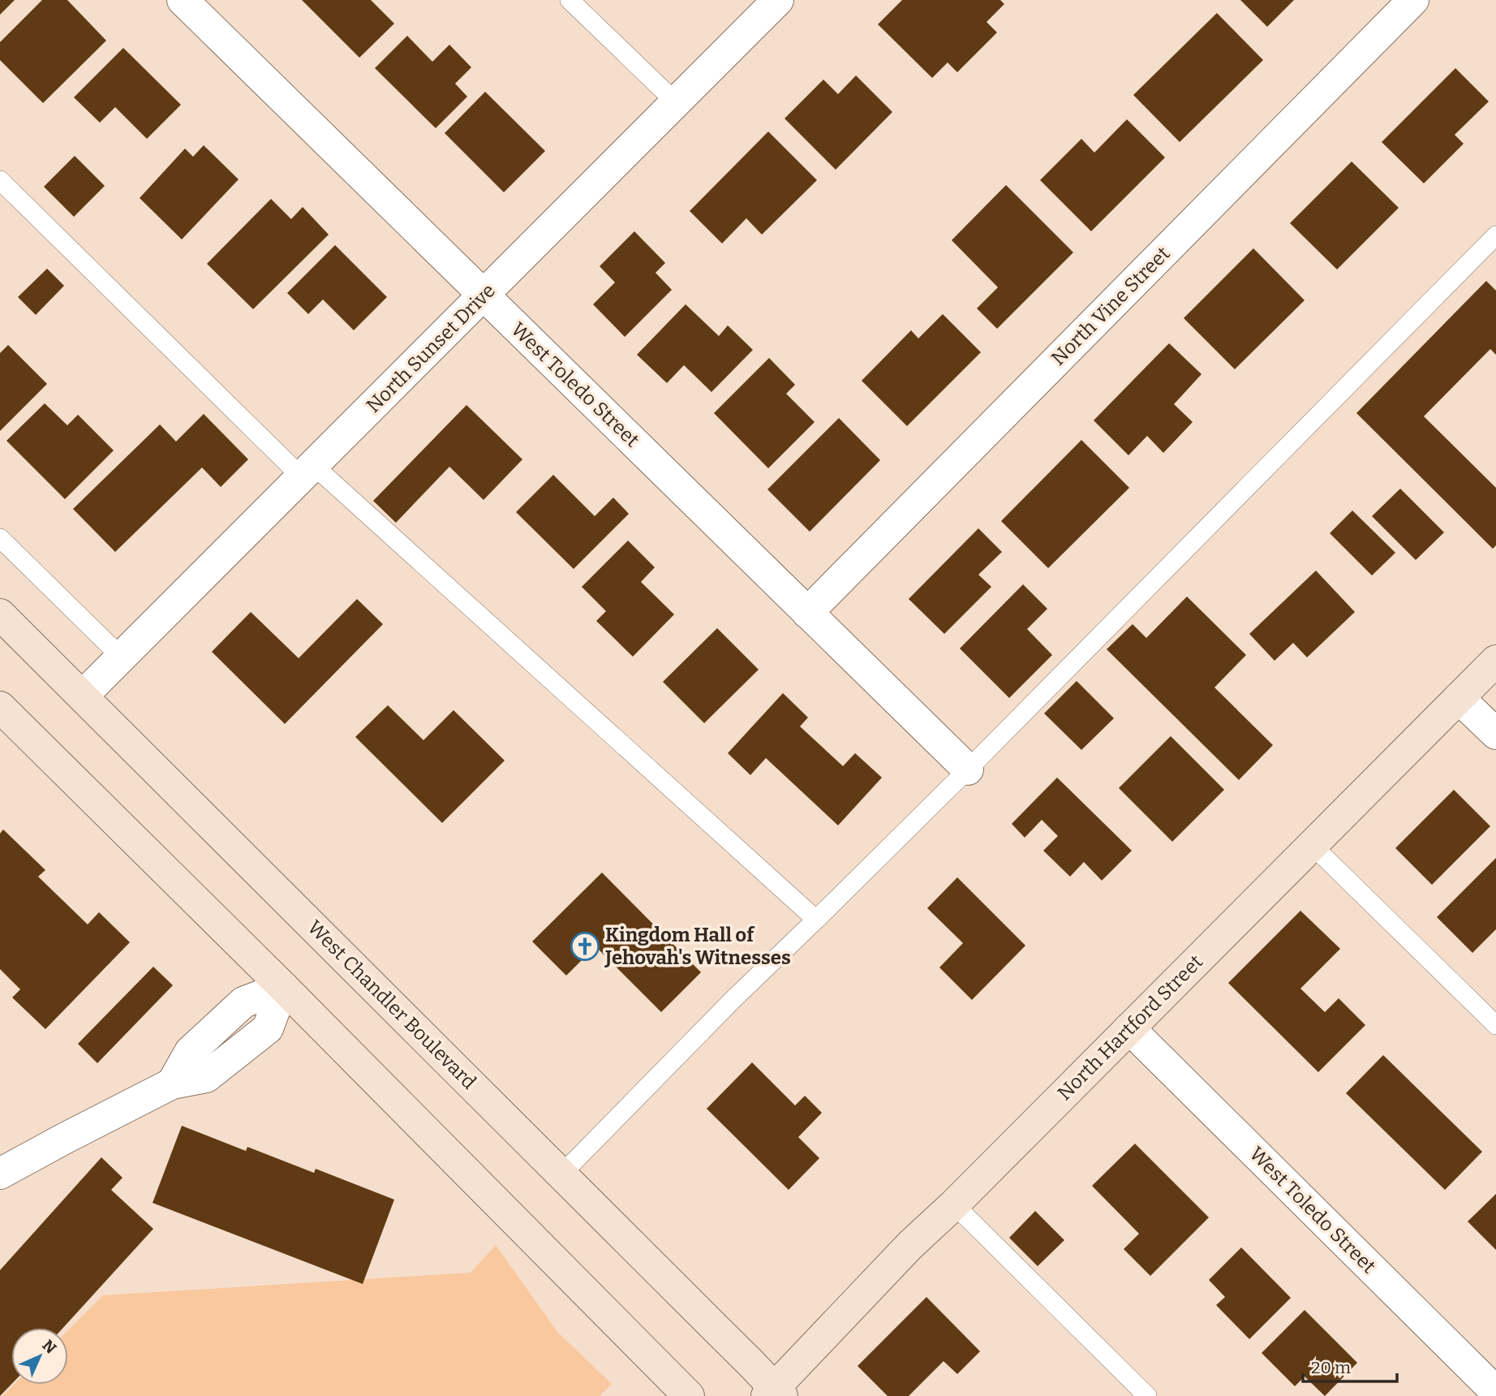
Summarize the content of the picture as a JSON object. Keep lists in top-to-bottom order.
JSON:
{
  "streets": {
    "main road": ["West Chandler Boulevard", "North Hartford Street"],
    "street": ["North Vine Street", "North Sunset Drive", "West Toledo Street"]
  },
  "crossings": [
    ["North Vine Street", "West Toledo Street"],
    ["North Sunset Drive", "West Toledo Street"],
    ["North Sunset Drive", "West Chandler Boulevard"],
    ["West Toledo Street", "North Hartford Street"],
    ["West Chandler Boulevard", "North Hartford Street"]
  ],
  "places": {
    "church": ["Kingdom Hall of Jehovah's Witnesses"]
  },
  "scale_bar": "20 m",
  "north": "top right"
}
